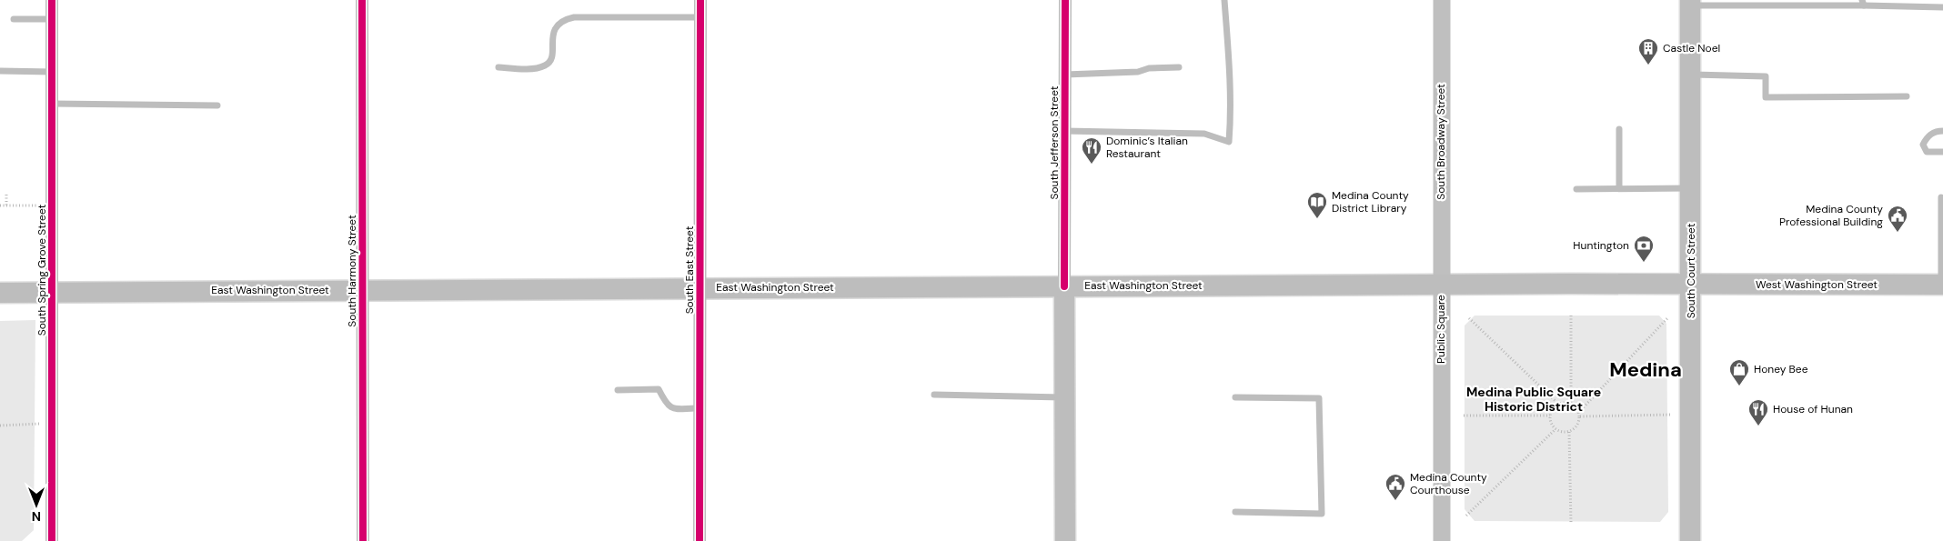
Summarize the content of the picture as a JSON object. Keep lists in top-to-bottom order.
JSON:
{
  "streets": {
    "highway": [
      "South Jefferson Street",
      "South Court Street",
      "West Washington Street",
      "East Washington Street",
      "Public Square"
    ],
    "main road": ["South Broadway Street"],
    "street": ["South Spring Grove Street", "South East Street", "South Harmony Street"]
  },
  "crossings": [
    ["South Broadway Street", "East Washington Street"],
    ["South Broadway Street", "Public Square"],
    ["South Jefferson Street", "East Washington Street"],
    ["South Spring Grove Street", "East Washington Street"],
    ["South East Street", "East Washington Street"],
    ["South Harmony Street", "East Washington Street"],
    ["South Court Street", "West Washington Street"],
    ["South Court Street", "Public Square"],
    ["West Washington Street", "Public Square"],
    ["East Washington Street", "Public Square"]
  ],
  "districts": ["Medina", "Medina Public Square Historic District"],
  "places": {
    "building": ["Castle Noel"],
    "restaurant": ["Dominic’s Italian Restaurant", "House of Hunan"],
    "library": ["Medina County District Library"],
    "public building": ["Medina County Professional Building", "Medina County Courthouse"],
    "bank": ["Huntington"],
    "shop": ["Honey Bee"]
  },
  "north": "bottom"
}
